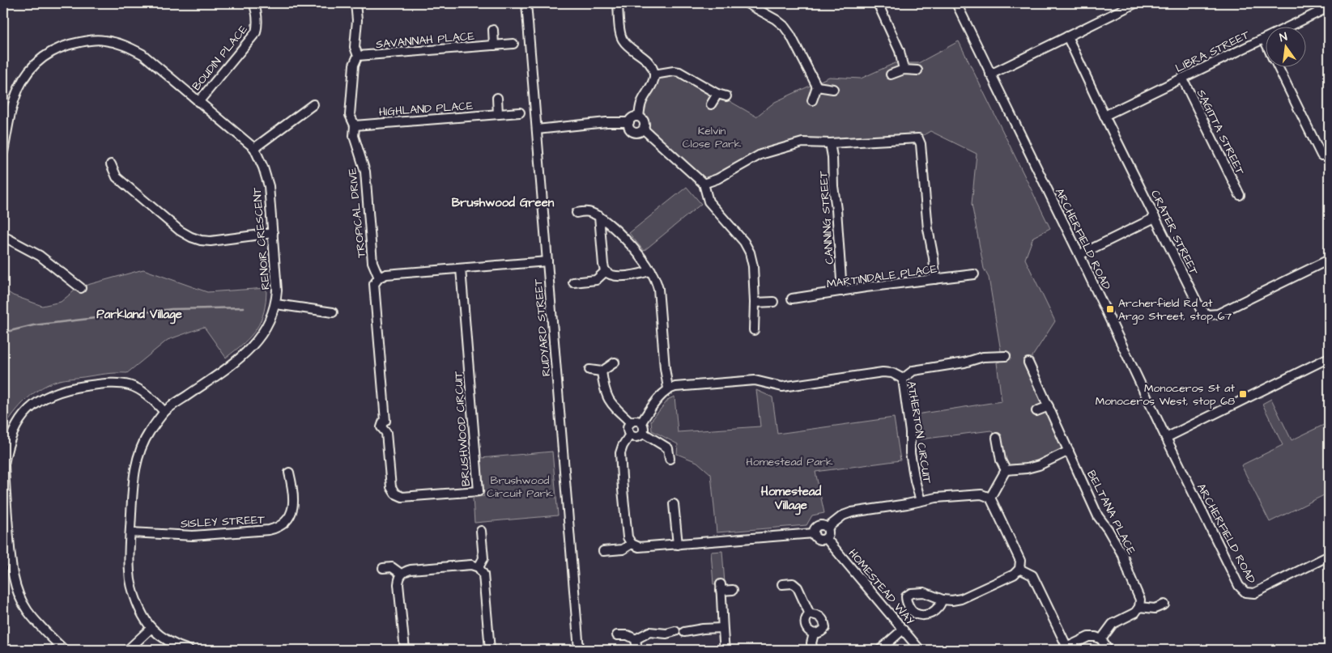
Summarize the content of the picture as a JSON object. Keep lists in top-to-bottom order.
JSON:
{
  "streets": {
    "street": [
      "SAVANNAH PLACE",
      "LIBRA STREET",
      "BOUDIN PLACE",
      "HIGHLAND PLACE",
      "SAGITTA STREET",
      "TROPICAL DRIVE",
      "CANNING STREET",
      "CRATER STREET",
      "RENOIR CRESCENT",
      "ARCHERFIELD ROAD",
      "MARTINDALE PLACE",
      "RUDYARD STREET",
      "BRUSHWOOD CIRCUIT",
      "ATHERTON CIRCUIT",
      "BELTANA PLACE",
      "SISLEY STREET",
      "HOMESTEAD WAY"
    ]
  },
  "crossings": [
    ["SAVANNAH PLACE", "TROPICAL DRIVE"],
    ["LIBRA STREET", "SAGITTA STREET"],
    ["LIBRA STREET", "CRATER STREET"],
    ["BOUDIN PLACE", "RENOIR CRESCENT"],
    ["HIGHLAND PLACE", "TROPICAL DRIVE"],
    ["TROPICAL DRIVE", "BRUSHWOOD CIRCUIT"],
    ["CANNING STREET", "MARTINDALE PLACE"],
    ["RENOIR CRESCENT", "SISLEY STREET"]
  ],
  "districts": ["Brushwood Green", "Parkland Village", "Homestead Village"],
  "parks": ["Kelvin Close Park", "Homestead Park", "Brushwood Circuit Park"],
  "places": {
    "transit": ["Archerfield Rd at Argo Street, stop 67", "Monoceros St at Monoceros West, stop 68"]
  },
  "north": "top"
}
